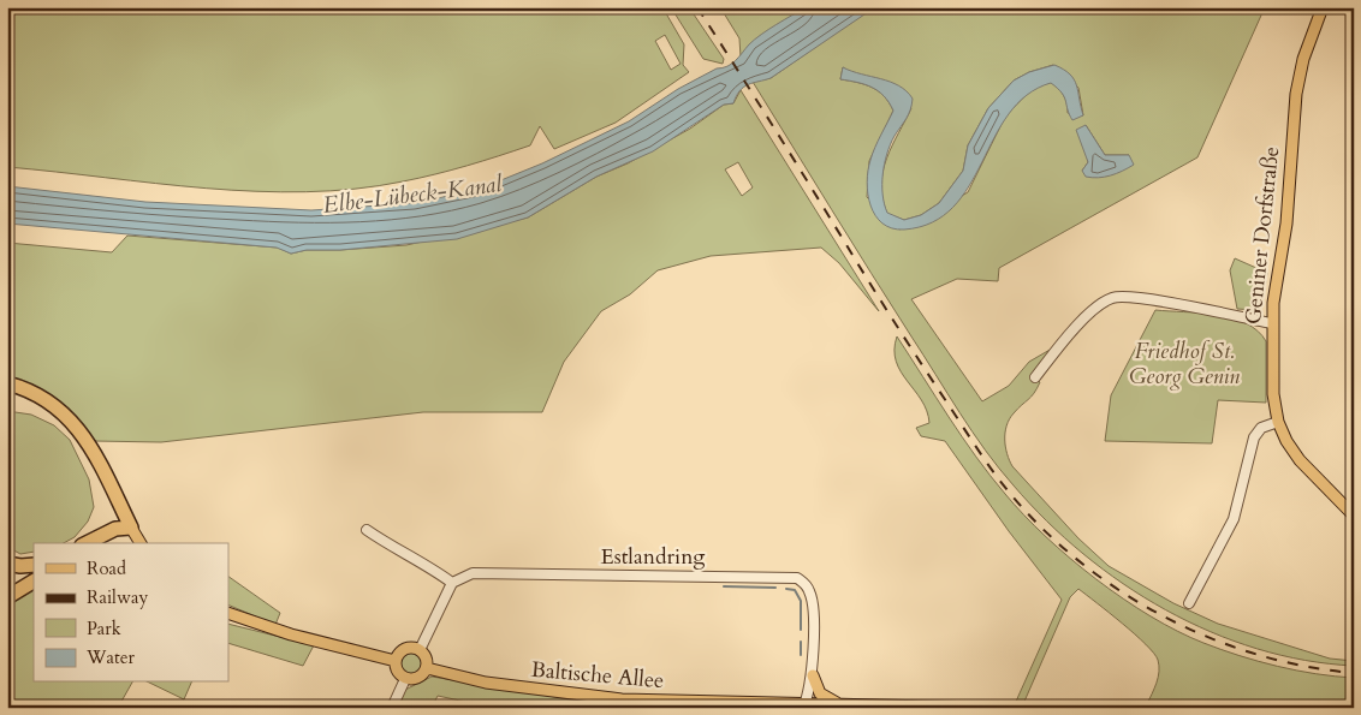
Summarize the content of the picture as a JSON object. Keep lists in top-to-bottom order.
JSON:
{
  "streets": {
    "main road": ["Geniner Dorfstraße", "Baltische Allee"],
    "street": ["Estlandring"]
  },
  "crossings": [
    ["Estlandring", "Baltische Allee"]
  ],
  "water": ["Elbe-Lübeck-Kanal"],
  "parks": ["Friedhof St. Georg Genin"],
  "legend": [
    "Road",
    "Railway",
    "Park",
    "Water"
  ]
}
